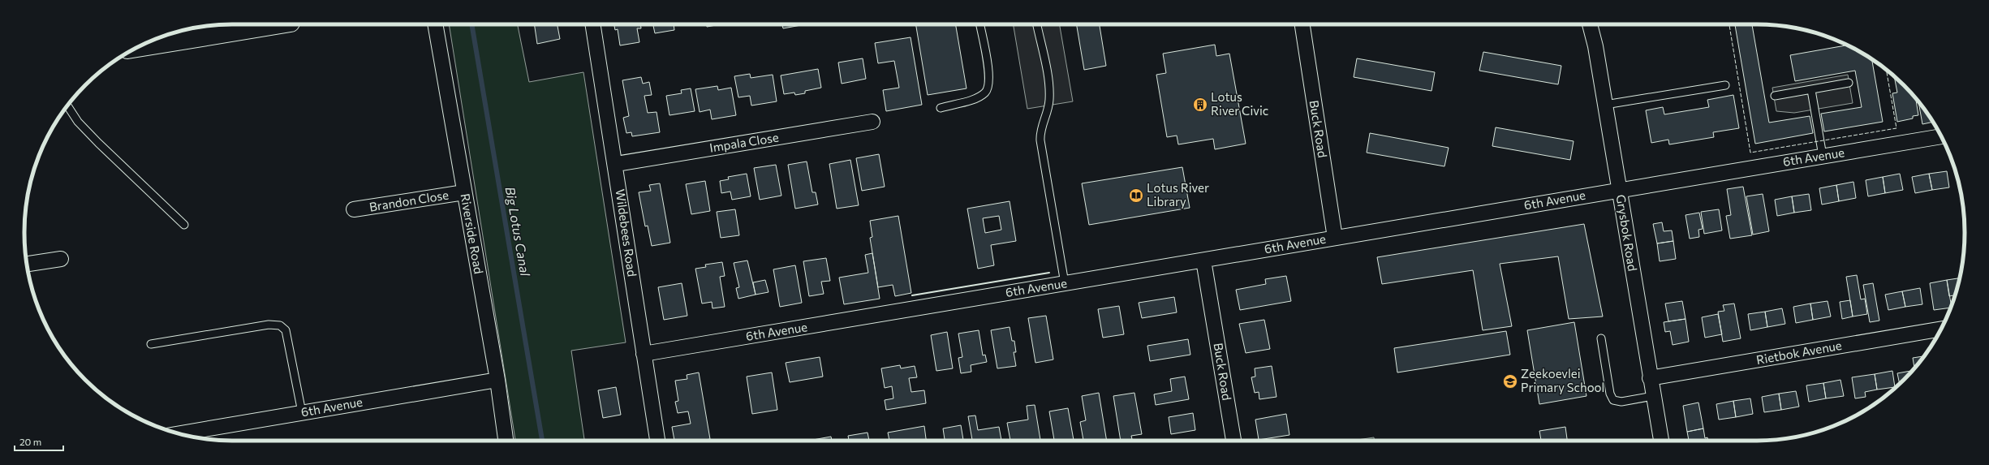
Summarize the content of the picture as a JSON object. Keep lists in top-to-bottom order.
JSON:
{
  "streets": {
    "street": [
      "Buck Road",
      "Impala Close",
      "6th Avenue",
      "Brandon Close",
      "Wildebees Road",
      "Grysbok Road",
      "Riverside Road",
      "Rietbok Avenue"
    ]
  },
  "crossings": [
    ["Buck Road", "6th Avenue"],
    ["Impala Close", "Wildebees Road"],
    ["6th Avenue", "Wildebees Road"],
    ["6th Avenue", "Grysbok Road"],
    ["6th Avenue", "Riverside Road"],
    ["Brandon Close", "Riverside Road"],
    ["Grysbok Road", "Rietbok Avenue"]
  ],
  "water": ["Big Lotus Canal"],
  "places": {
    "building": ["Lotus River Civic"],
    "library": ["Lotus River Library"],
    "school or university": ["Zeekoevlei Primary School"]
  },
  "scale_bar": "20 m"
}
